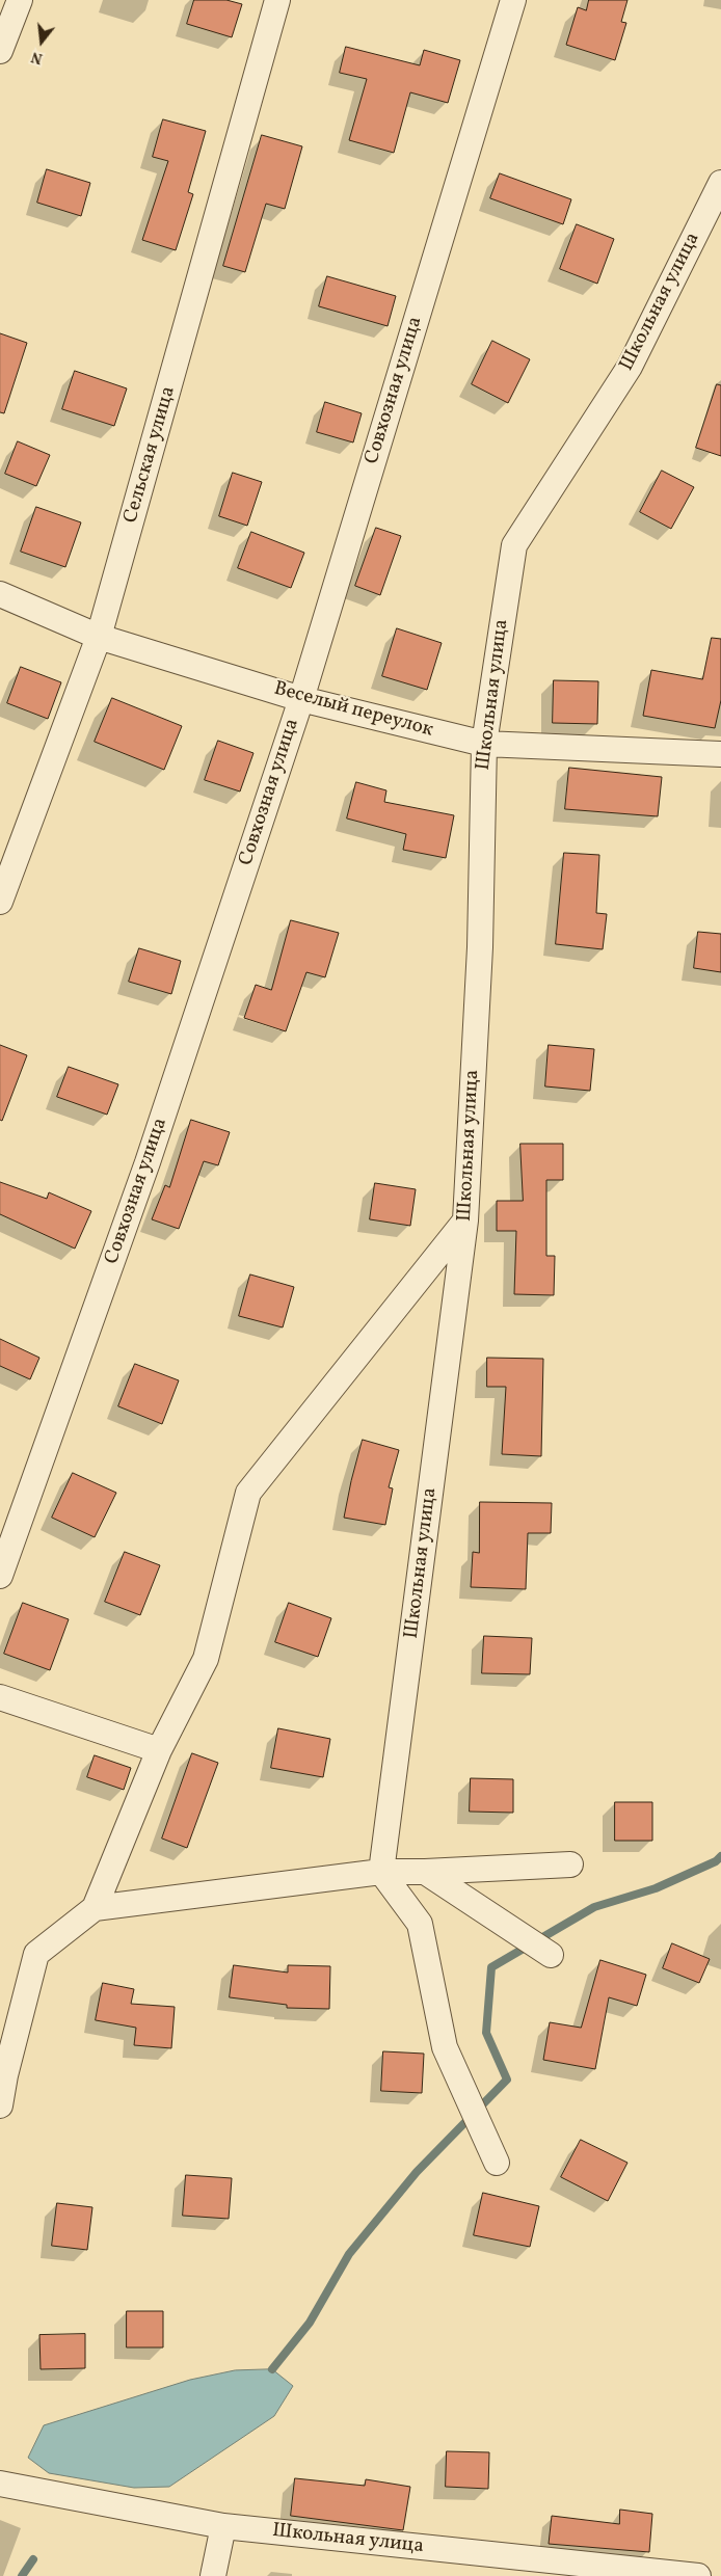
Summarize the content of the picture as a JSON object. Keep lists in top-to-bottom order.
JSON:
{
  "streets": {
    "street": [
      "Школьная улица",
      "Совхозная улица",
      "Сельская улица",
      "Веселый переулок"
    ]
  },
  "crossings": [
    ["Школьная улица", "Веселый переулок"],
    ["Совхозная улица", "Веселый переулок"],
    ["Сельская улица", "Веселый переулок"]
  ],
  "north": "bottom"
}
